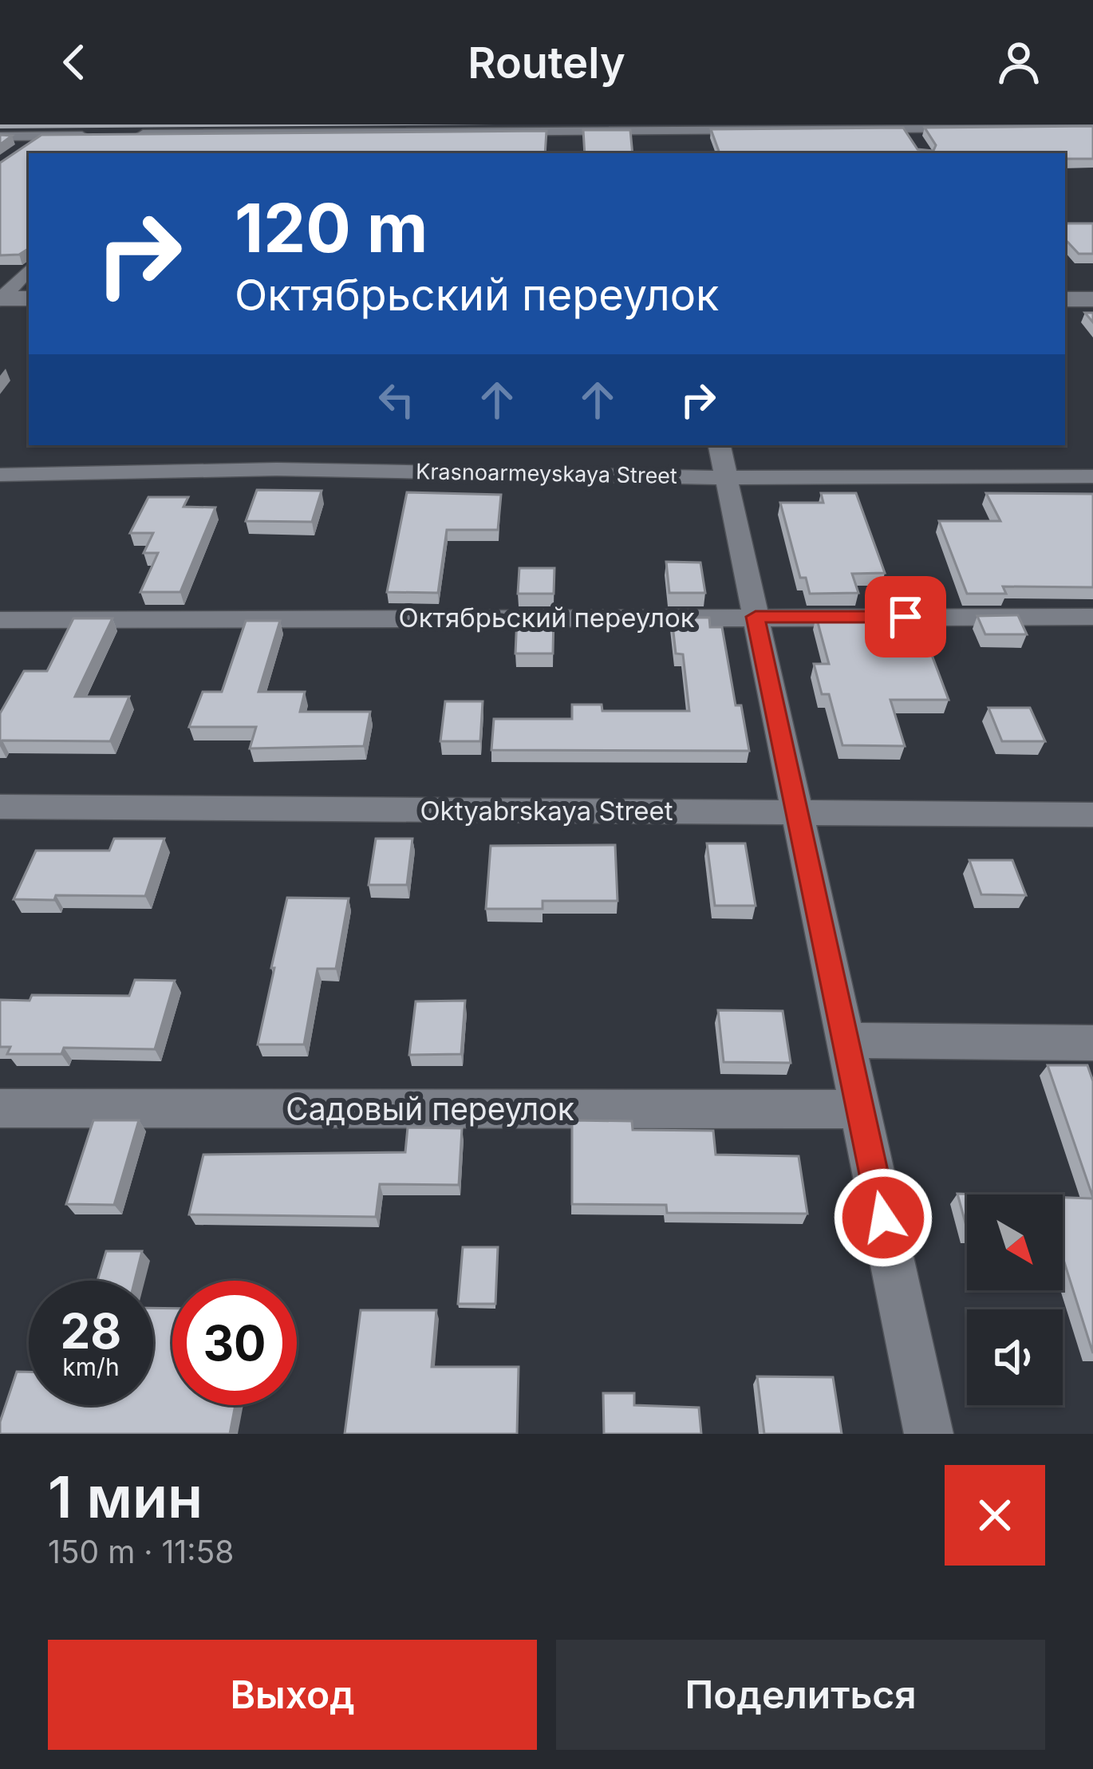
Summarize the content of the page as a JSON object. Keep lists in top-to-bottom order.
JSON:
{
  "streets": {
    "street": [
      "Krasnoarmeyskaya Street",
      "Октябрьский переулок",
      "Oktyabrskaya Street",
      "Садовый переулок"
    ]
  },
  "north": "bottom right",
  "page": {
    "header": "Routely",
    "turn": ["120 m", "Октябрьский переулок"],
    "speed": "28 km/h",
    "limit": "30",
    "heading": ["1 мин", "150 m · 11:58"],
    "buttons": ["Выход", "Поделиться"]
  }
}
